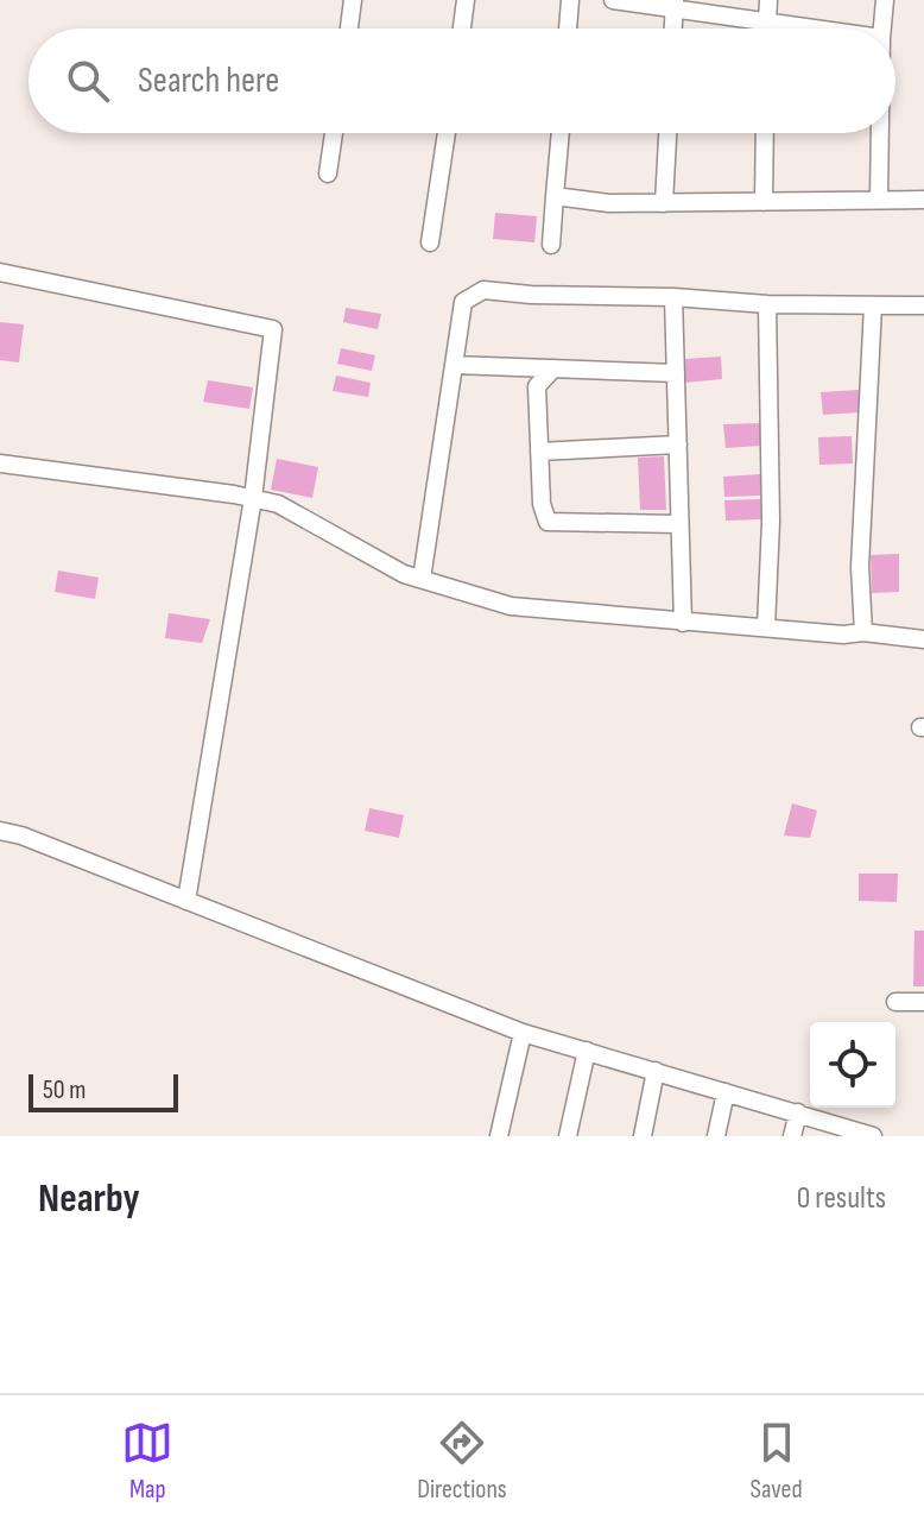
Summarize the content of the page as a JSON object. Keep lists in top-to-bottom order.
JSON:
{
  "scale_bar": "50 m",
  "page": {
    "search": "Search here",
    "scale": "50 m",
    "heading": ["Nearby", "0 results"],
    "nav": ["Map", "Directions", "Saved"]
  }
}
